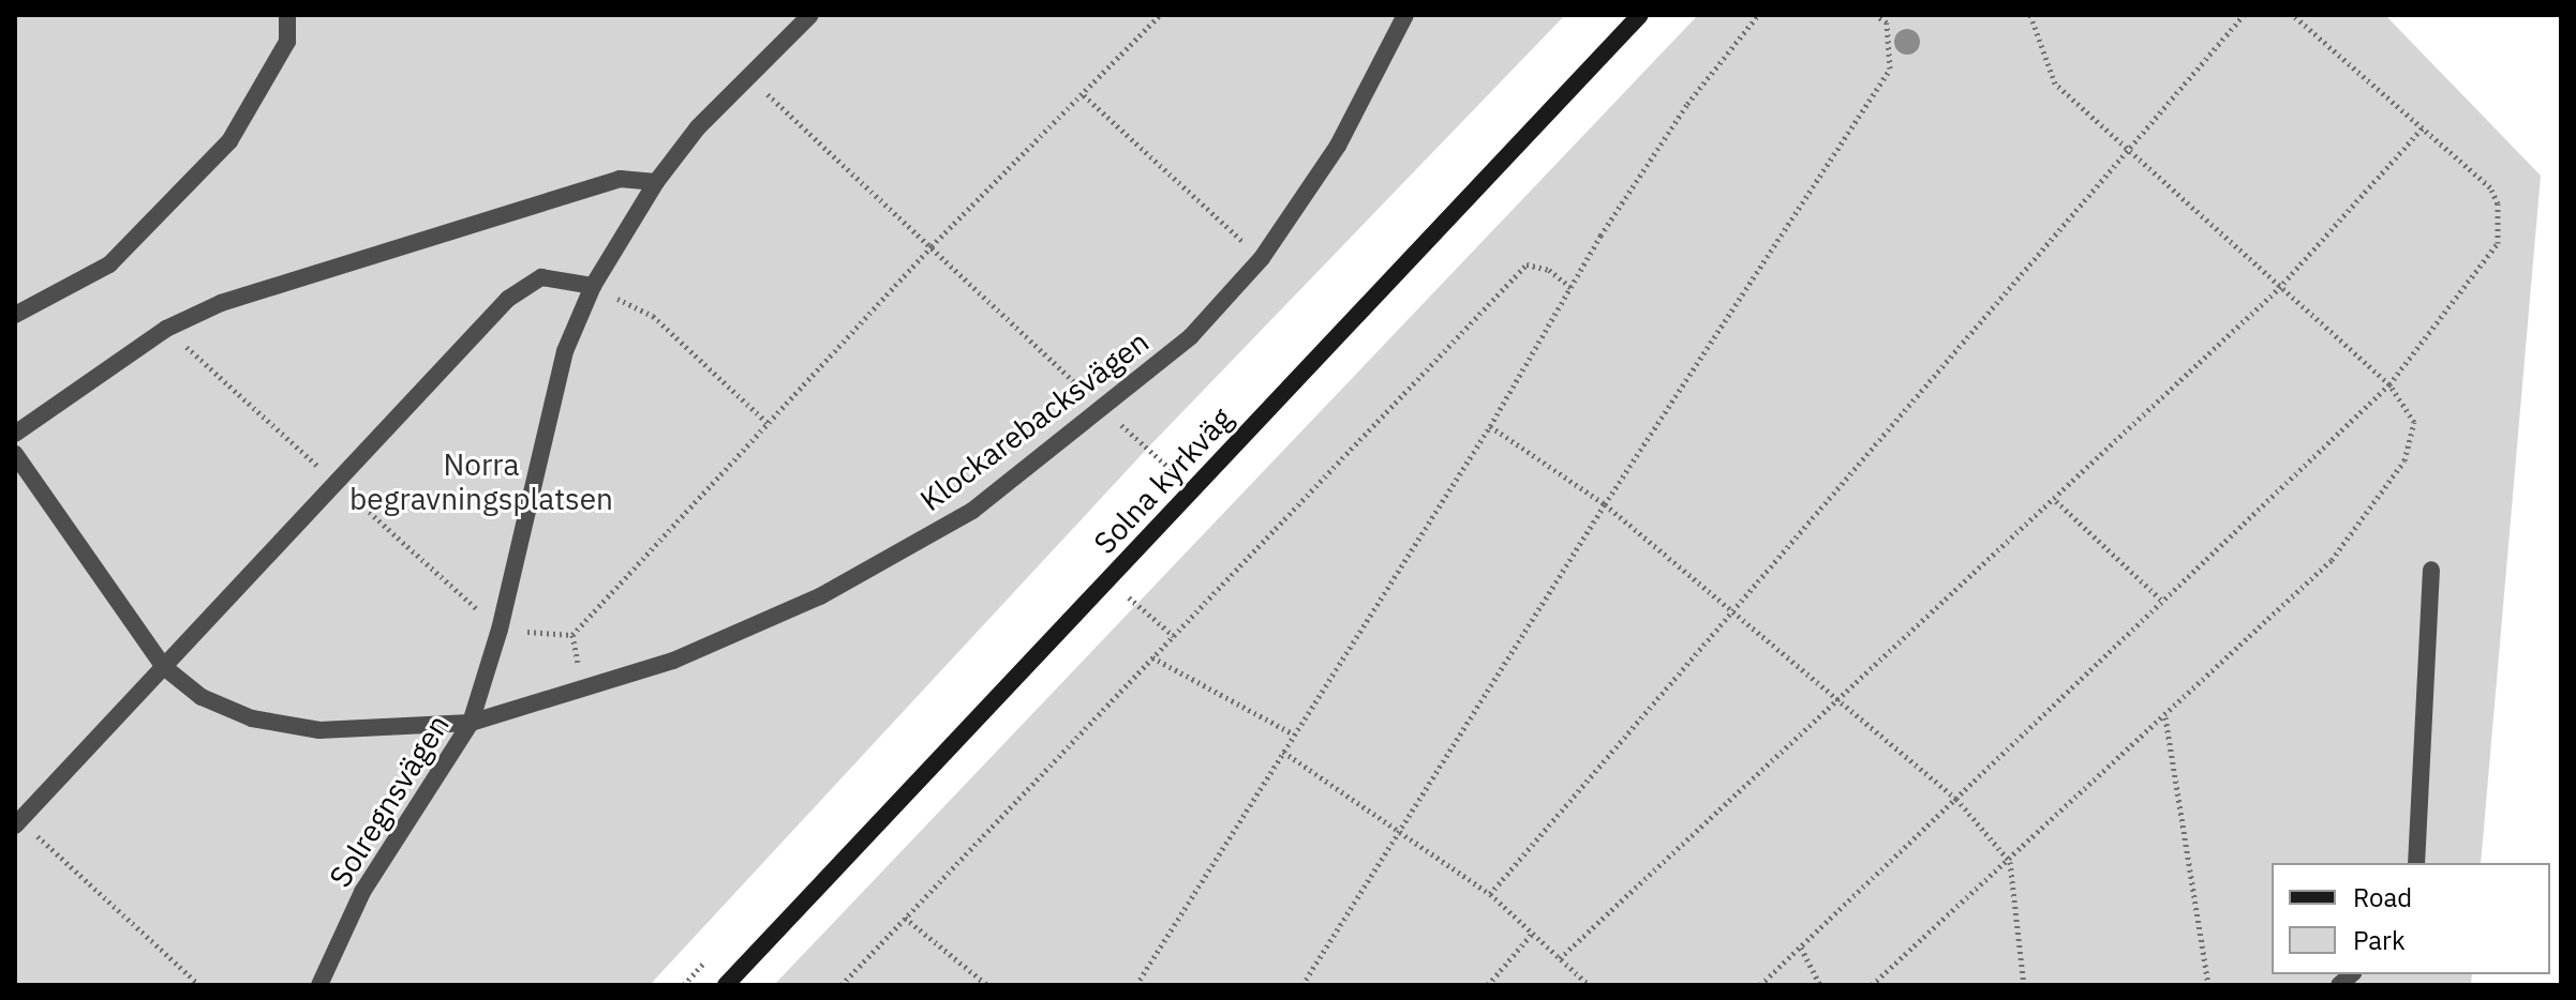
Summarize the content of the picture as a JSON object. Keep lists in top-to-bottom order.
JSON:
{
  "streets": {
    "street": ["Solna kyrkväg"],
    "lane": ["Klockarebacksvägen", "Solregnsvägen"]
  },
  "crossings": [
    ["Klockarebacksvägen", "Solregnsvägen"]
  ],
  "parks": ["Norra begravningsplatsen"],
  "legend": ["Road", "Park"]
}
